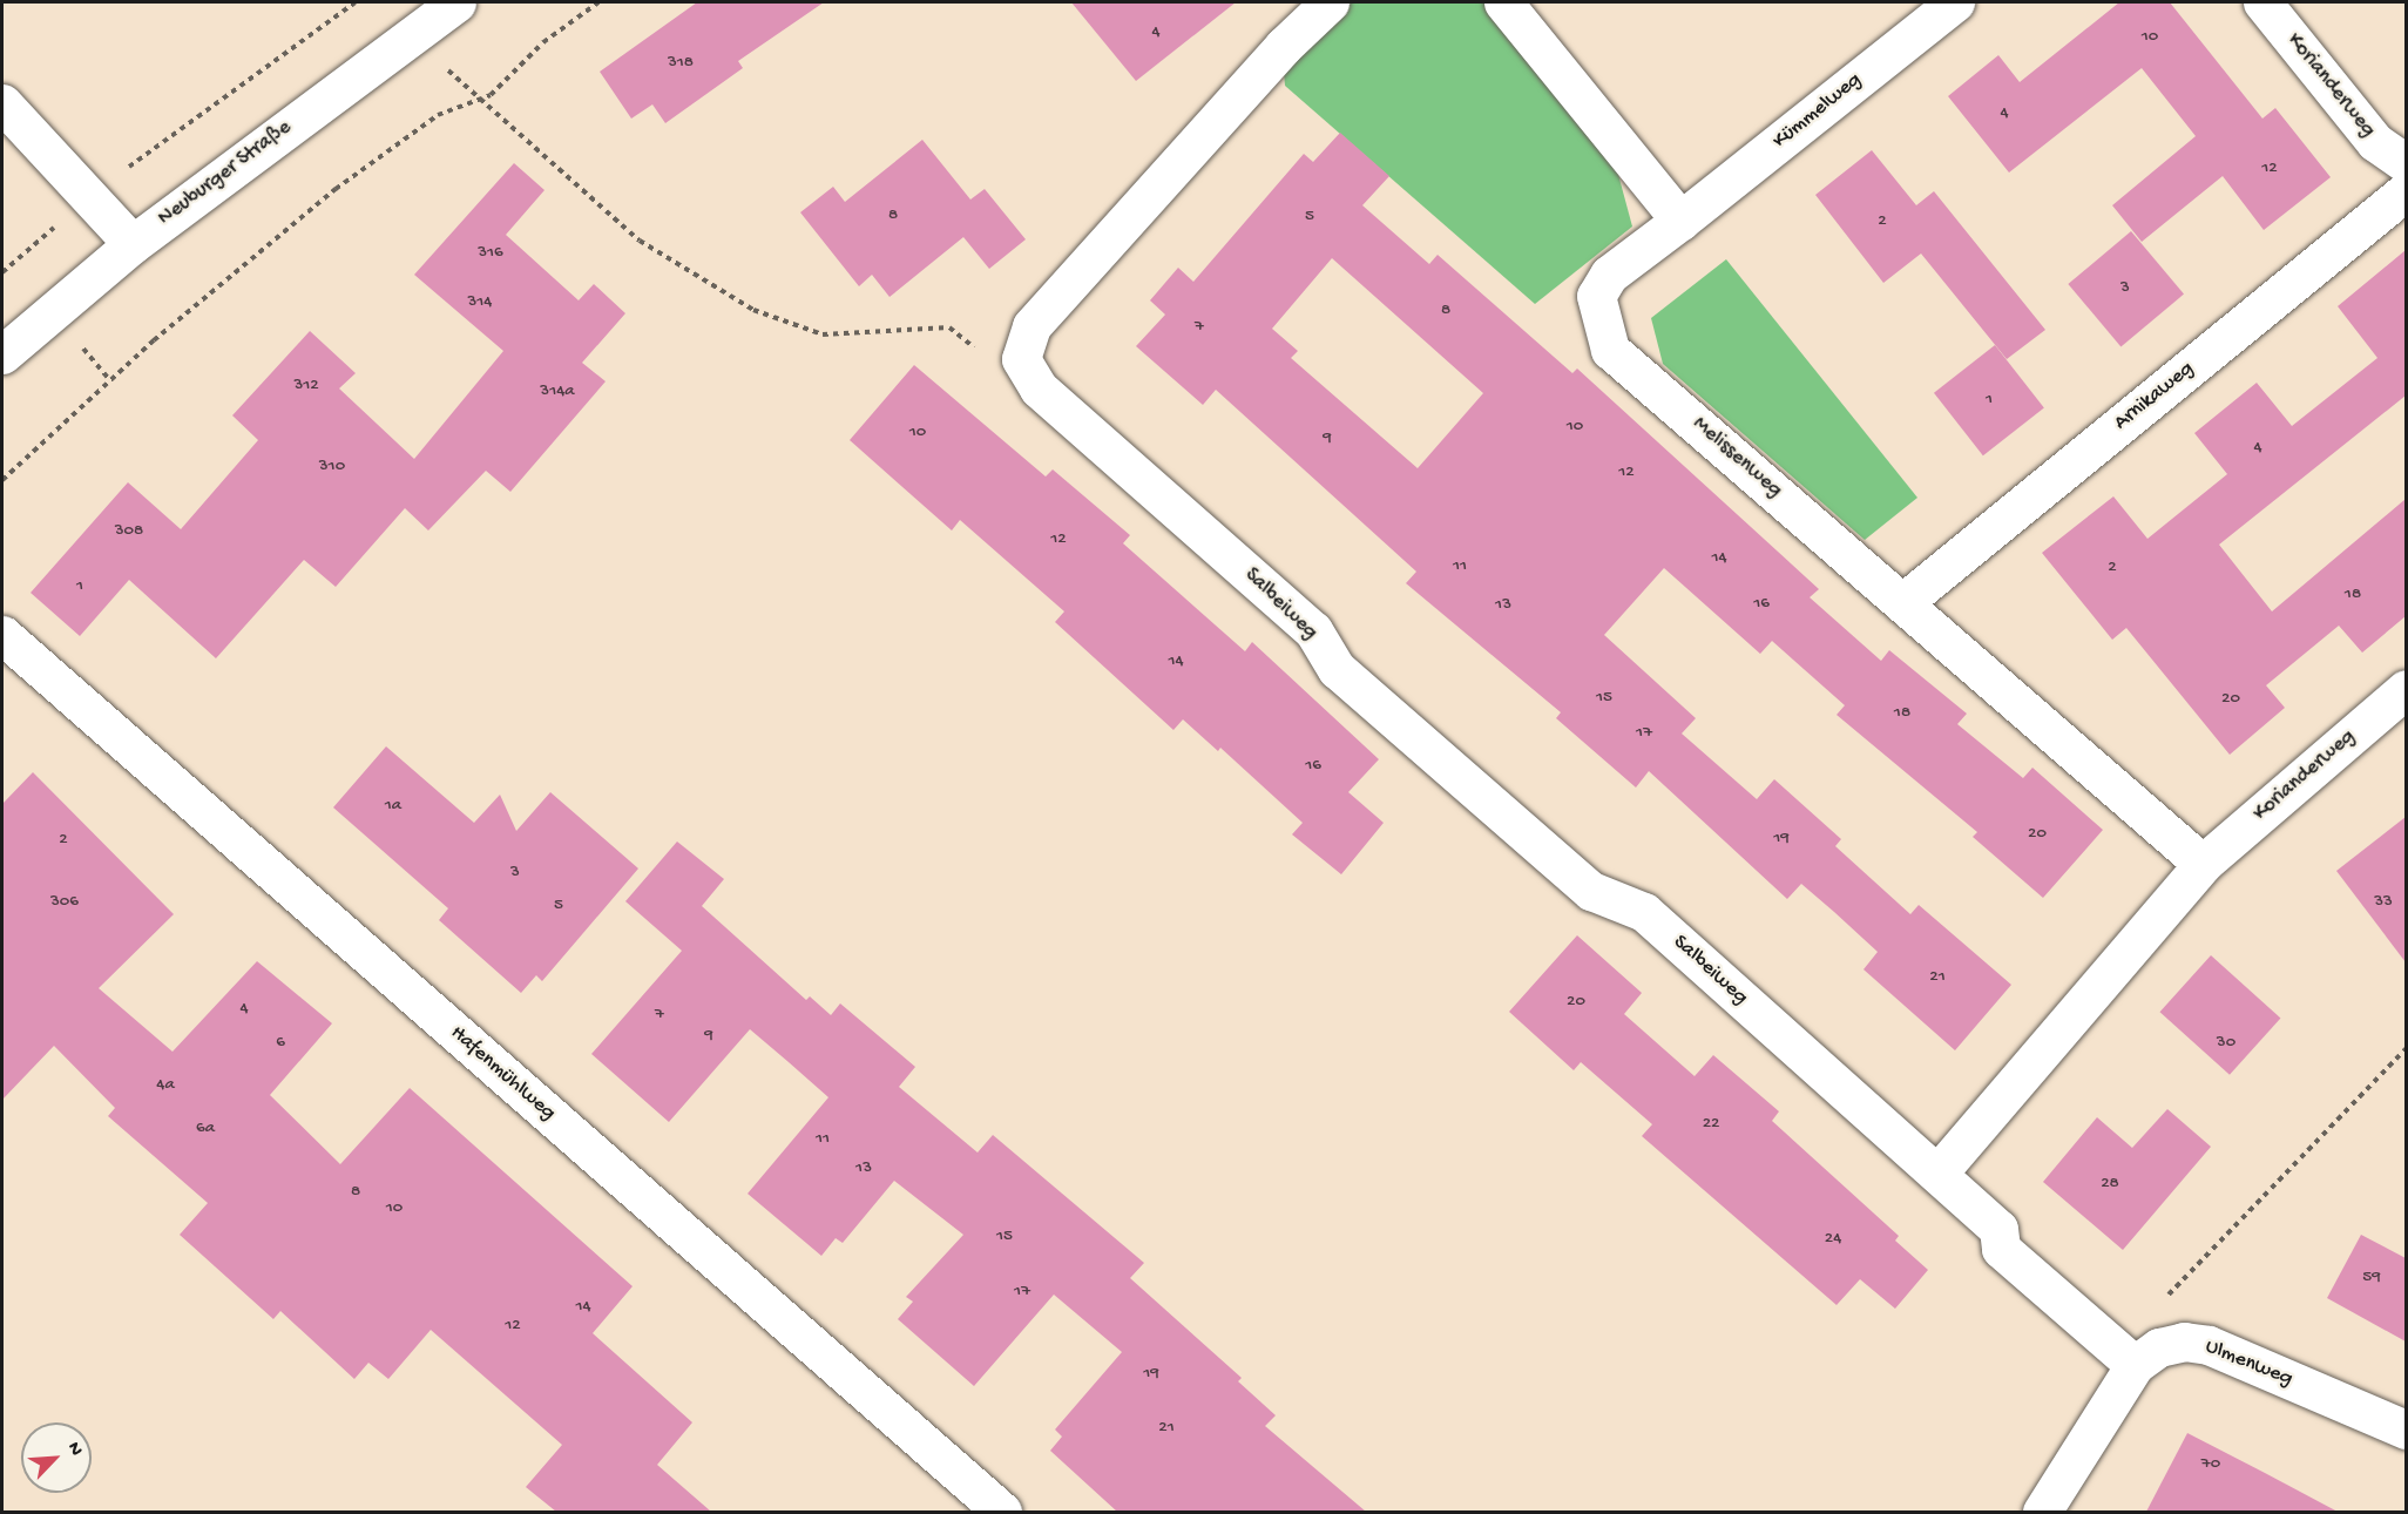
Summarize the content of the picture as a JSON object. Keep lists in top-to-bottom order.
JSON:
{
  "streets": {
    "street": [
      "Korianderweg",
      "Kümmelweg",
      "Neuburger Straße",
      "Arnikaweg",
      "Melissenweg",
      "Salbeiweg",
      "Hafenmühlweg",
      "Ulmenweg"
    ]
  },
  "crossings": [
    ["Korianderweg", "Melissenweg"],
    ["Kümmelweg", "Melissenweg"],
    ["Arnikaweg", "Melissenweg"],
    ["Salbeiweg", "Ulmenweg"]
  ],
  "house_numbers": [
    "4",
    "10",
    "318",
    "4",
    "12",
    "8",
    "5",
    "2",
    "316",
    "3",
    "314",
    "8",
    "7",
    "312",
    "314a",
    "1",
    "10",
    "10",
    "9",
    "4",
    "310",
    "12",
    "308",
    "12",
    "14",
    "11",
    "2",
    "1",
    "18",
    "16",
    "13",
    "14",
    "15",
    "20",
    "18",
    "17",
    "16",
    "1a",
    "20",
    "19",
    "2",
    "3",
    "306",
    "33",
    "5",
    "21",
    "20",
    "4",
    "7",
    "9",
    "6",
    "30",
    "4a",
    "22",
    "6a",
    "11",
    "13",
    "28",
    "8",
    "10",
    "15",
    "24",
    "59",
    "17",
    "14",
    "12",
    "19",
    "21",
    "70"
  ],
  "north": "top right"
}
